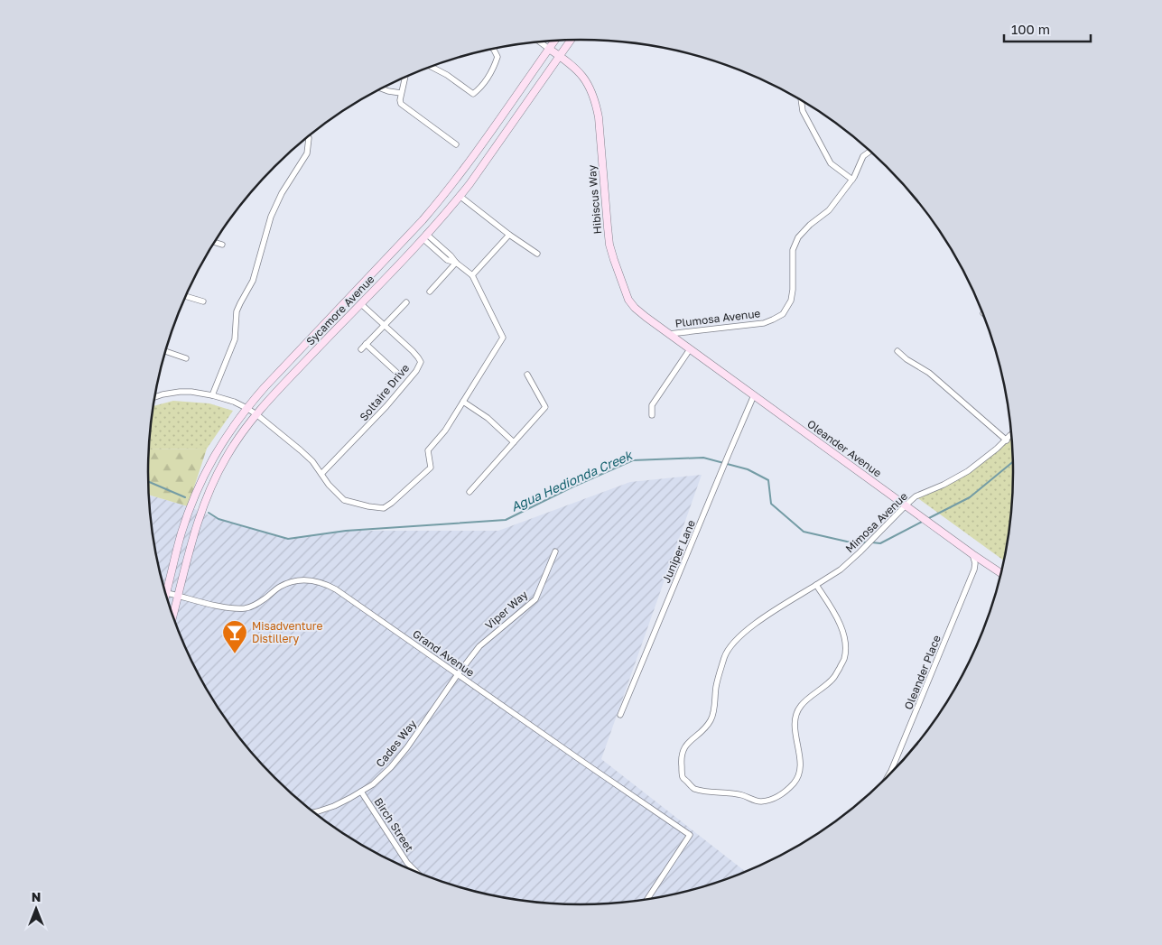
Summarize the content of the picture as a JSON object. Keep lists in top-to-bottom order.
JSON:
{
  "streets": {
    "main road": ["Hibiscus Way", "Sycamore Avenue", "Oleander Avenue"],
    "street": [
      "Plumosa Avenue",
      "Soltaire Drive",
      "Mimosa Avenue",
      "Juniper Lane",
      "Viper Way",
      "Grand Avenue",
      "Oleander Place",
      "Cades Way",
      "Birch Street"
    ]
  },
  "crossings": [
    ["Hibiscus Way", "Sycamore Avenue"],
    ["Hibiscus Way", "Plumosa Avenue"],
    ["Hibiscus Way", "Oleander Avenue"],
    ["Sycamore Avenue", "Soltaire Drive"],
    ["Sycamore Avenue", "Grand Avenue"],
    ["Plumosa Avenue", "Oleander Avenue"],
    ["Oleander Avenue", "Mimosa Avenue"],
    ["Oleander Avenue", "Juniper Lane"],
    ["Oleander Avenue", "Oleander Place"],
    ["Viper Way", "Grand Avenue"],
    ["Viper Way", "Cades Way"],
    ["Grand Avenue", "Cades Way"],
    ["Cades Way", "Birch Street"]
  ],
  "water": ["Agua Hedionda Creek"],
  "places": {
    "bar": ["Misadventure Distillery"]
  },
  "scale_bar": "100 m",
  "north": "top"
}
